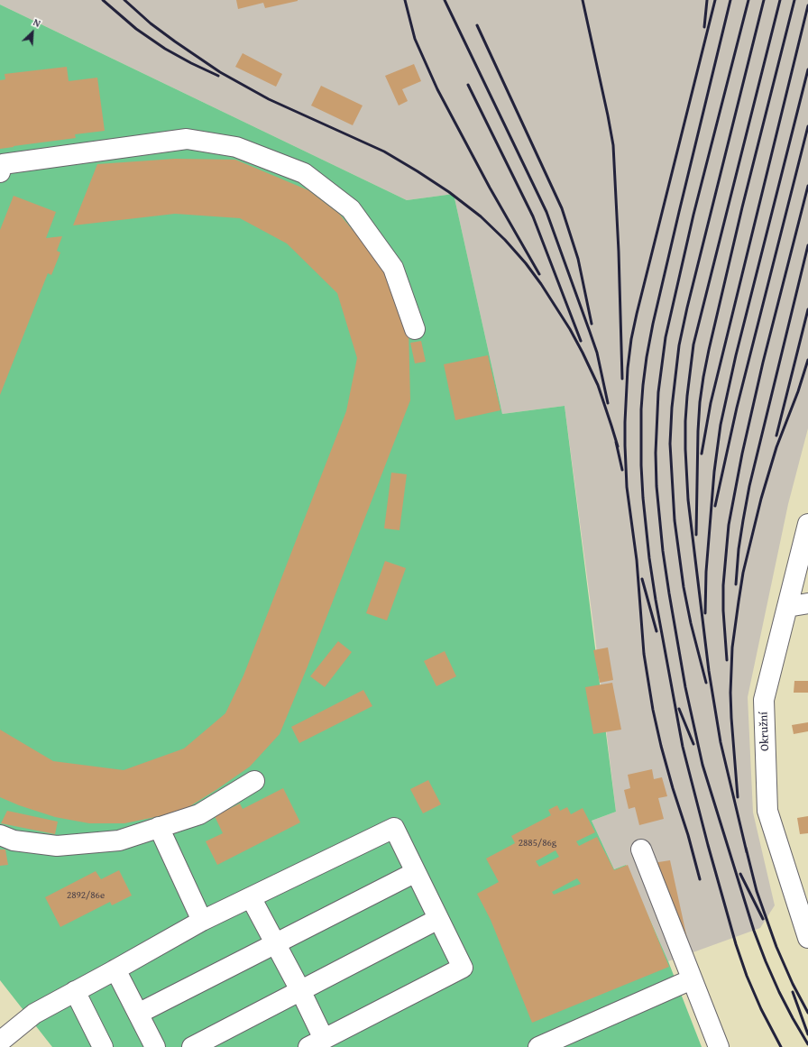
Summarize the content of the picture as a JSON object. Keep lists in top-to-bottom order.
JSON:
{
  "streets": {
    "street": ["Okružní"]
  },
  "house_numbers": ["2885/86g", "2892/86e"],
  "north": "top right"
}
